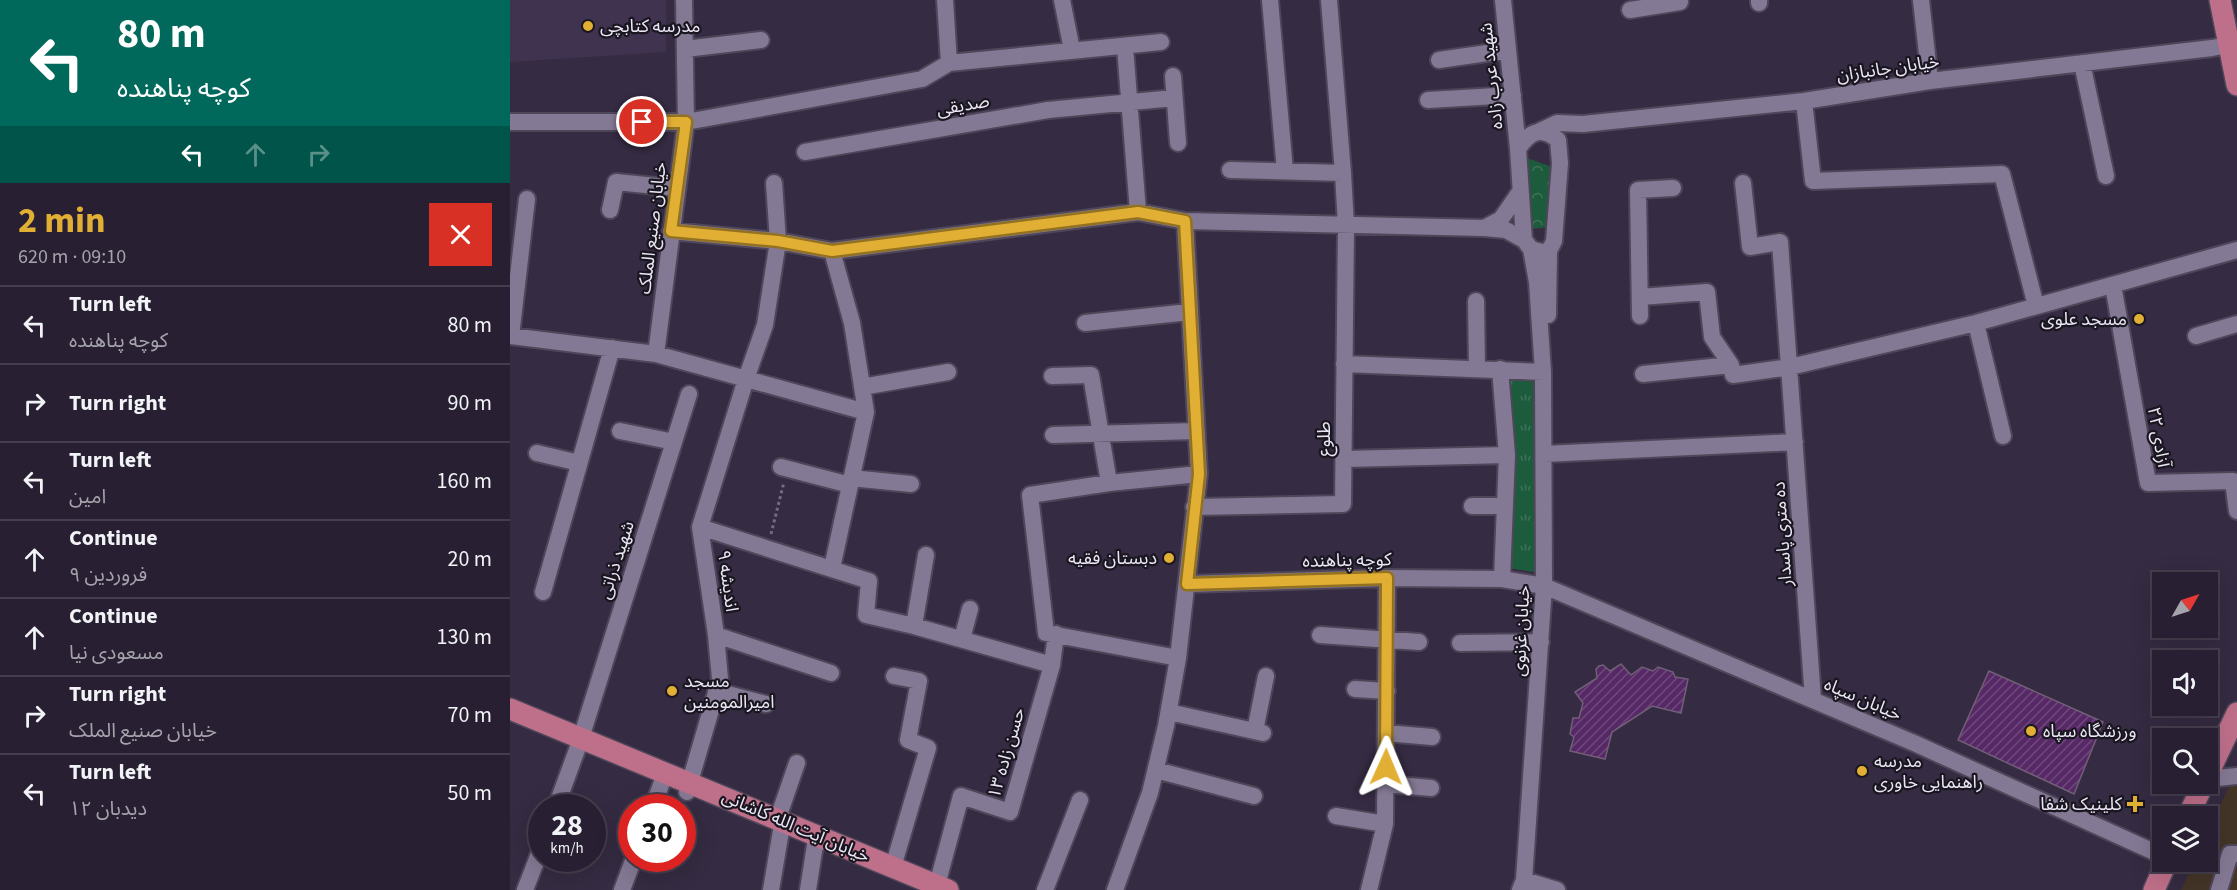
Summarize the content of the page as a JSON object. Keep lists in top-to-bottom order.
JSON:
{
  "streets": {
    "main road": ["خیابان آیت الله کاشانی"],
    "street": [
      "خیابان جانبازان",
      "شهید عرب زاده",
      "صدیقی",
      "خیابان صنیع الملک",
      "آزادی ۲۲",
      "طلوع",
      "ده متری پاسدار",
      "شهید ذراتی",
      "کوچه پناهنده",
      "اندیشه ۹",
      "خیابان غزنوی",
      "خیابان سپاه",
      "حسن زاده ۱۳"
    ]
  },
  "crossings": [
    ["شهید عرب زاده", "خیابان غزنوی"],
    ["ده متری پاسدار", "خیابان سپاه"],
    ["شهید ذراتی", "خیابان آیت الله کاشانی"],
    ["کوچه پناهنده", "خیابان غزنوی"],
    ["کوچه پناهنده", "خیابان سپاه"],
    ["اندیشه ۹", "خیابان آیت الله کاشانی"],
    ["خیابان غزنوی", "خیابان سپاه"],
    ["حسن زاده ۱۳", "خیابان آیت الله کاشانی"]
  ],
  "places": {
    "other": [
      "مدرسه کتابچی",
      "مسجد علوی",
      "دبستان فقیه",
      "مسجد امیرالمومنین",
      "ورزشگاه سپاه",
      "مدرسه راهنمایی خاوری"
    ],
    "health": ["کلینیک شفا"]
  },
  "north": "top right",
  "page": {
    "turn": ["80 m", "کوچه پناهنده"],
    "heading": ["2 min", "620 m · 09:10"],
    "list": [
      {
        "name": "Turn left",
        "note": "کوچه پناهنده",
        "value": "80 m"
      },
      {
        "name": "Turn right",
        "value": "90 m"
      },
      {
        "name": "Turn left",
        "note": "امین",
        "value": "160 m"
      },
      {
        "name": "Continue",
        "note": "فروردین ۹",
        "value": "20 m"
      },
      {
        "name": "Continue",
        "note": "مسعودی نیا",
        "value": "130 m"
      },
      {
        "name": "Turn right",
        "note": "خیابان صنیع الملک",
        "value": "70 m"
      },
      {
        "name": "Turn left",
        "note": "دیدبان ۱۲",
        "value": "50 m"
      }
    ],
    "speed": "28 km/h",
    "limit": "30"
  }
}
